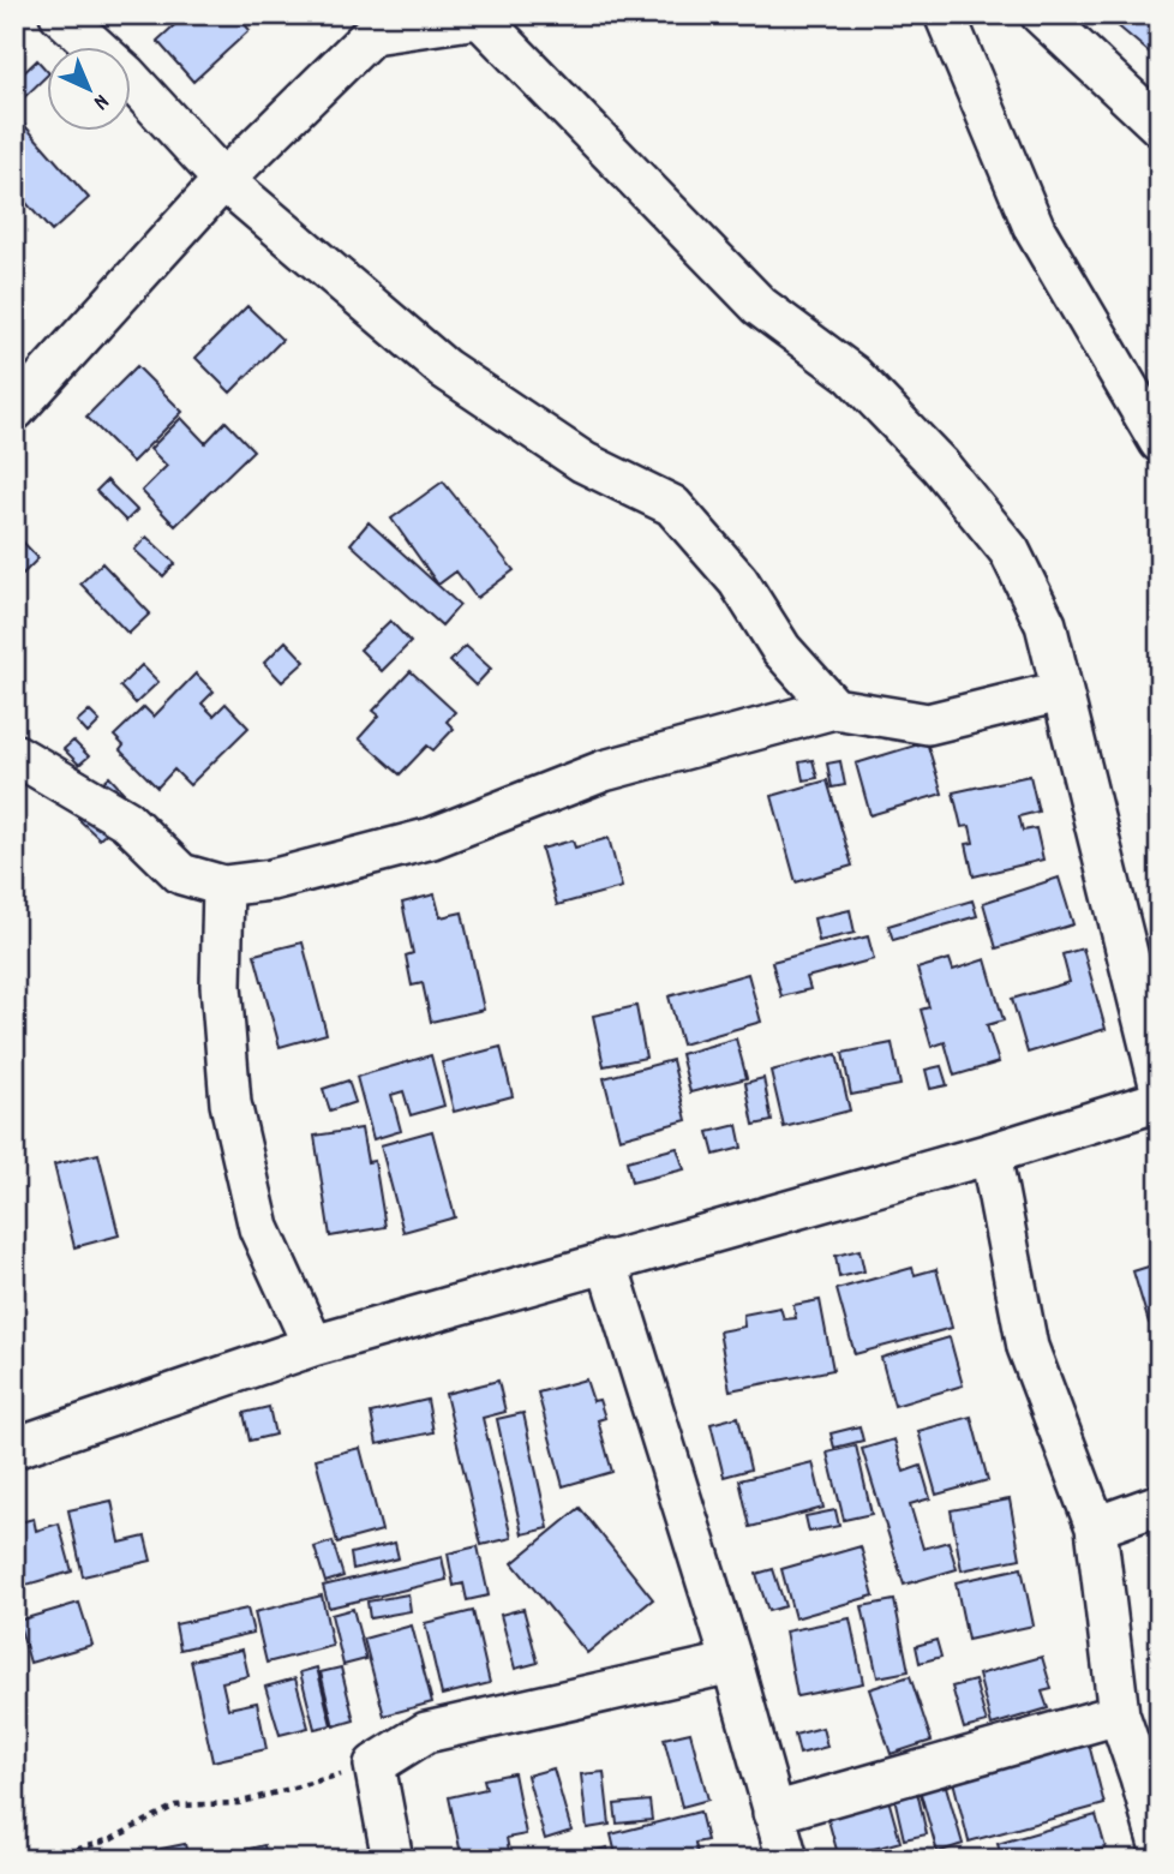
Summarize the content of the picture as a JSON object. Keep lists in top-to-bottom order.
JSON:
{
  "north": "bottom right"
}
